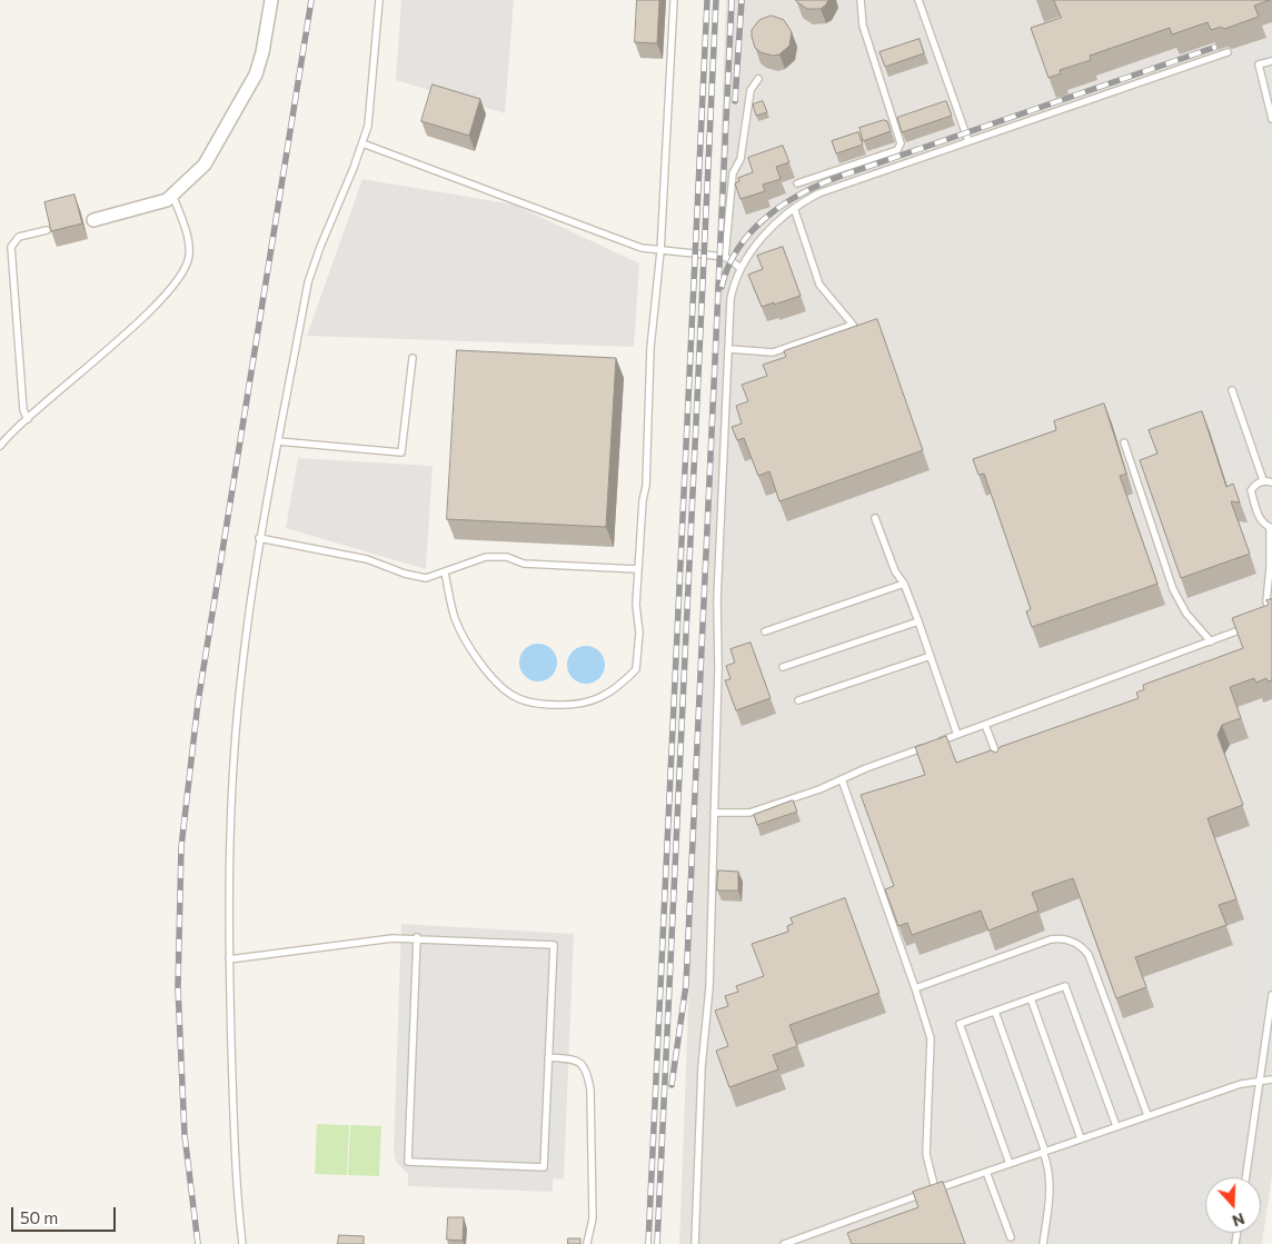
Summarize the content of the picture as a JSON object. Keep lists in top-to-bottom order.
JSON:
{
  "scale_bar": "50 m",
  "north": "bottom"
}
